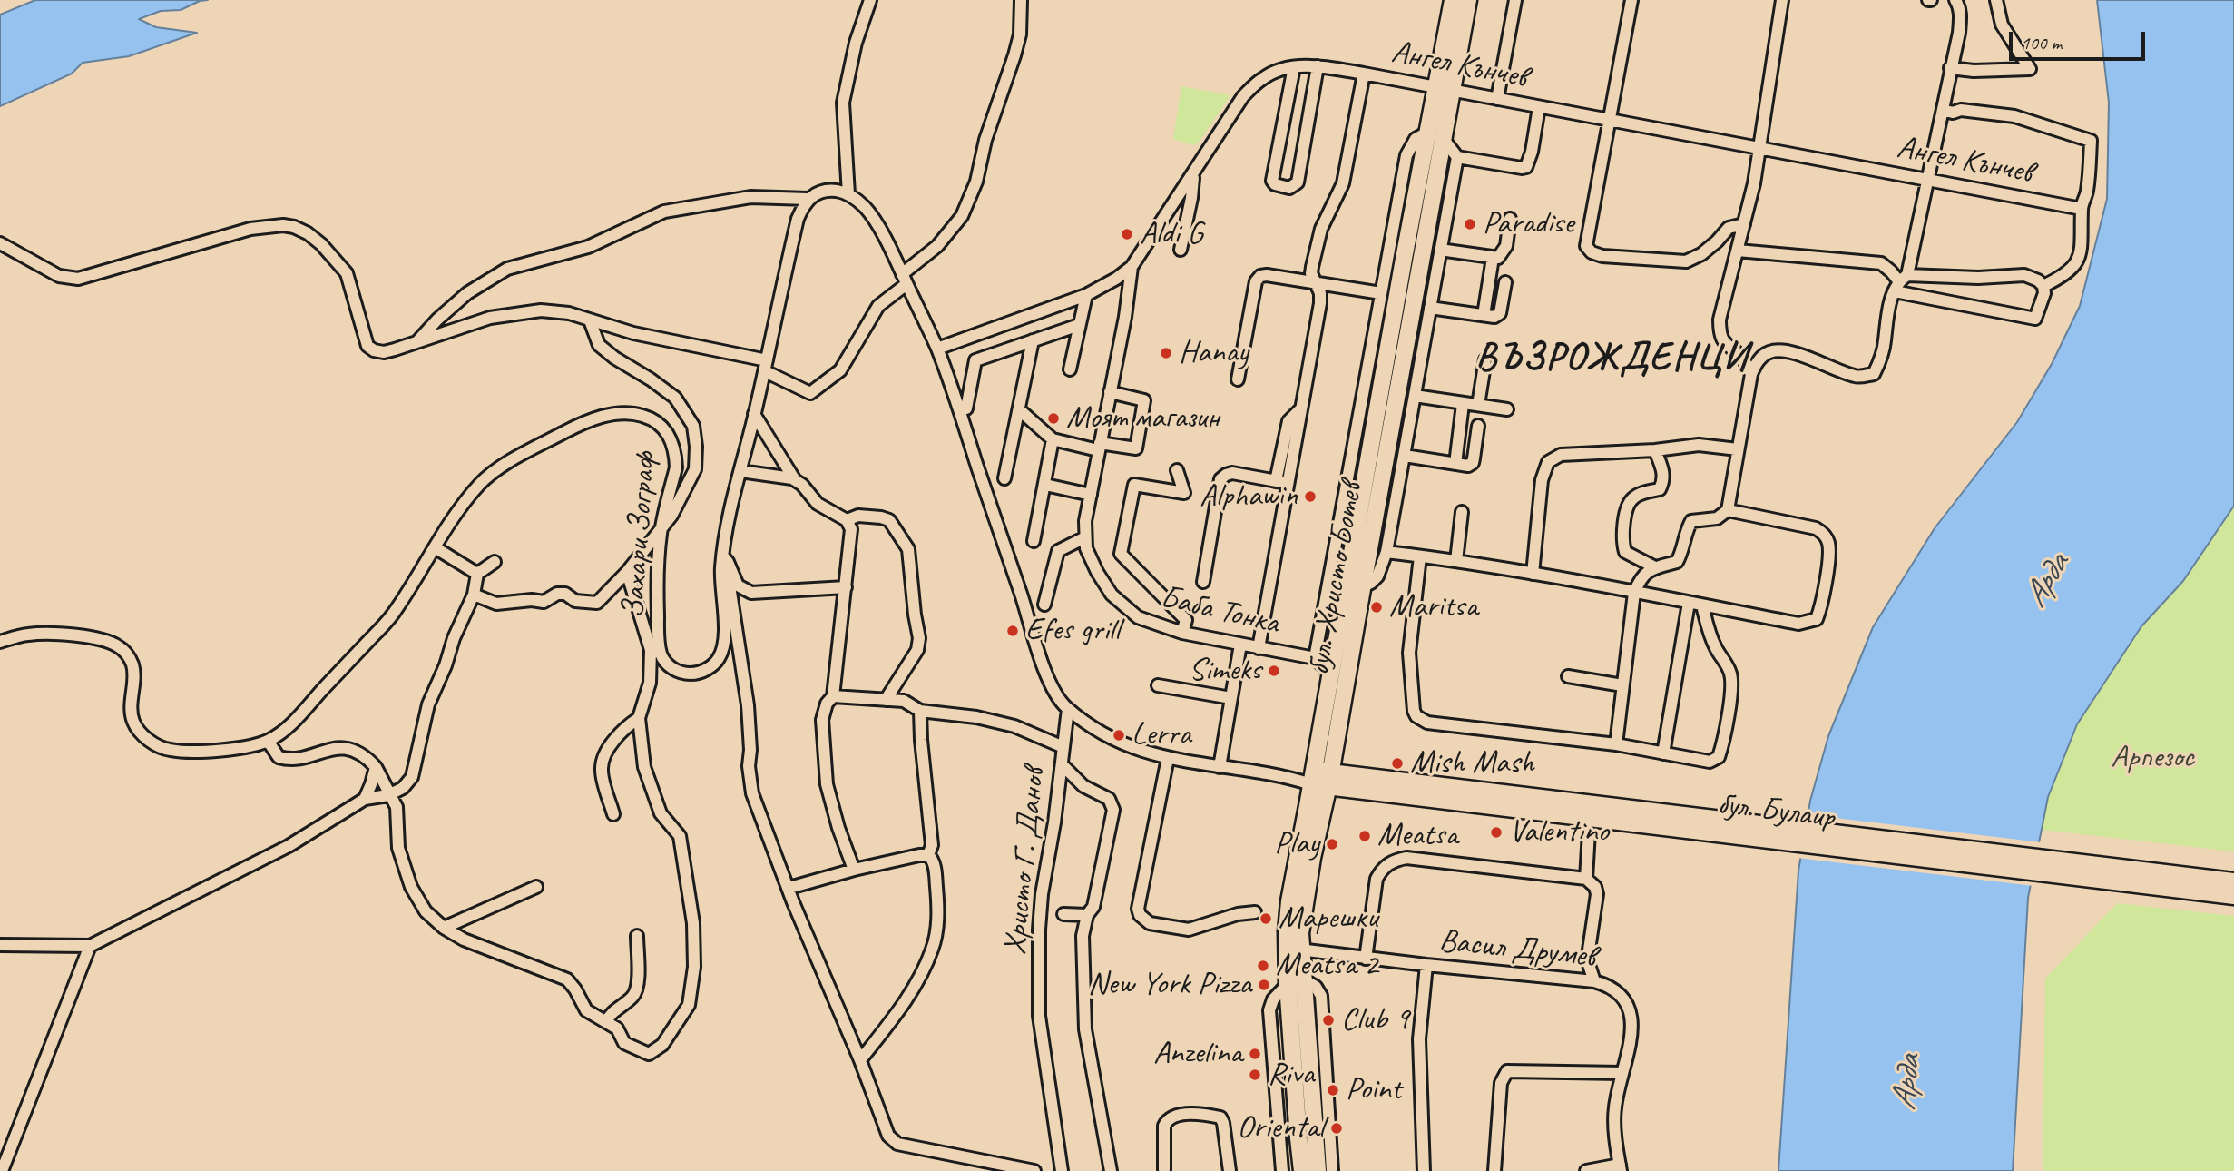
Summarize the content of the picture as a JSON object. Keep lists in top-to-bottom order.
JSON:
{
  "streets": {
    "main road": ["бул. Христо Ботев", "бул. Булаир"],
    "street": [
      "Ангел Кънчев",
      "Захари Зограф",
      "Баба Тонка",
      "Христо Г. Данов",
      "Васил Друмев"
    ]
  },
  "crossings": [
    ["Ангел Кънчев", "бул. Христо Ботев"],
    ["Ангел Кънчев", "Баба Тонка"],
    ["бул. Христо Ботев", "Баба Тонка"],
    ["бул. Христо Ботев", "бул. Булаир"],
    ["бул. Христо Ботев", "Васил Друмев"]
  ],
  "districts": ["ВЪЗРОЖДЕНЦИ"],
  "water": ["Арда"],
  "parks": ["Арпезос"],
  "places": [
    "Paradise",
    "Aldi G",
    "Hanay",
    "Моят магазин",
    "Alphawin",
    "Maritsa",
    "Efes grill",
    "Simeks",
    "Lerra",
    "Mish Mash",
    "Valentino",
    "Meatsa",
    "Play",
    "Марешки",
    "Meatsa 2",
    "New York Pizza",
    "Club 9",
    "Anzelina",
    "Riva",
    "Point",
    "Oriental"
  ],
  "scale_bar": "100 m"
}
